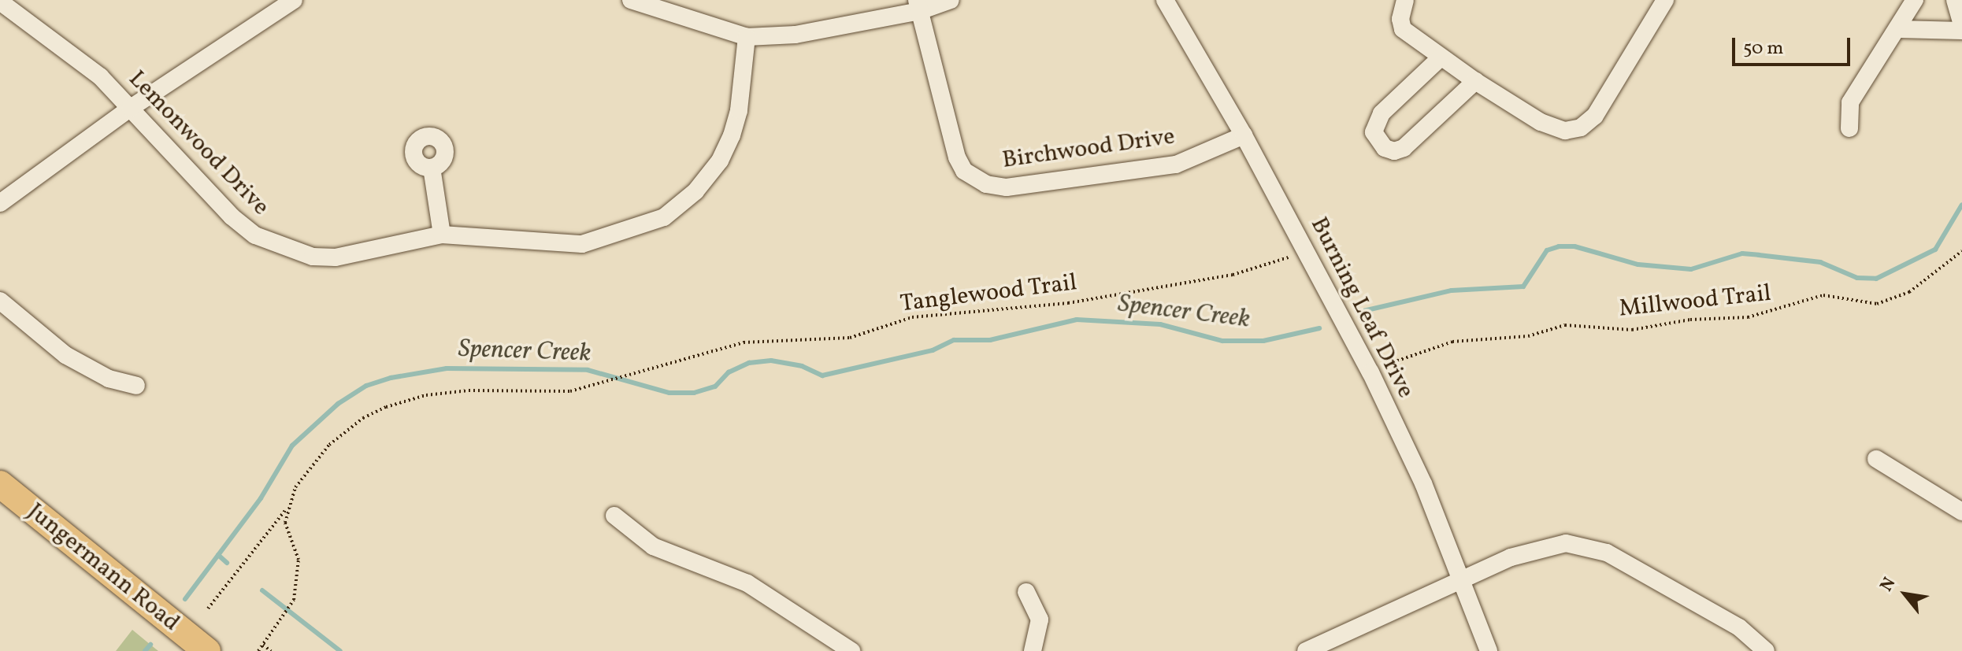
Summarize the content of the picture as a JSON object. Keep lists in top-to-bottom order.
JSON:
{
  "streets": {
    "main road": ["Jungermann Road"],
    "street": ["Lemonwood Drive", "Birchwood Drive", "Burning Leaf Drive"],
    "path": ["Tanglewood Trail", "Millwood Trail"]
  },
  "crossings": [
    ["Birchwood Drive", "Burning Leaf Drive"]
  ],
  "water": ["Spencer Creek"],
  "scale_bar": "50 m",
  "north": "top left"
}
